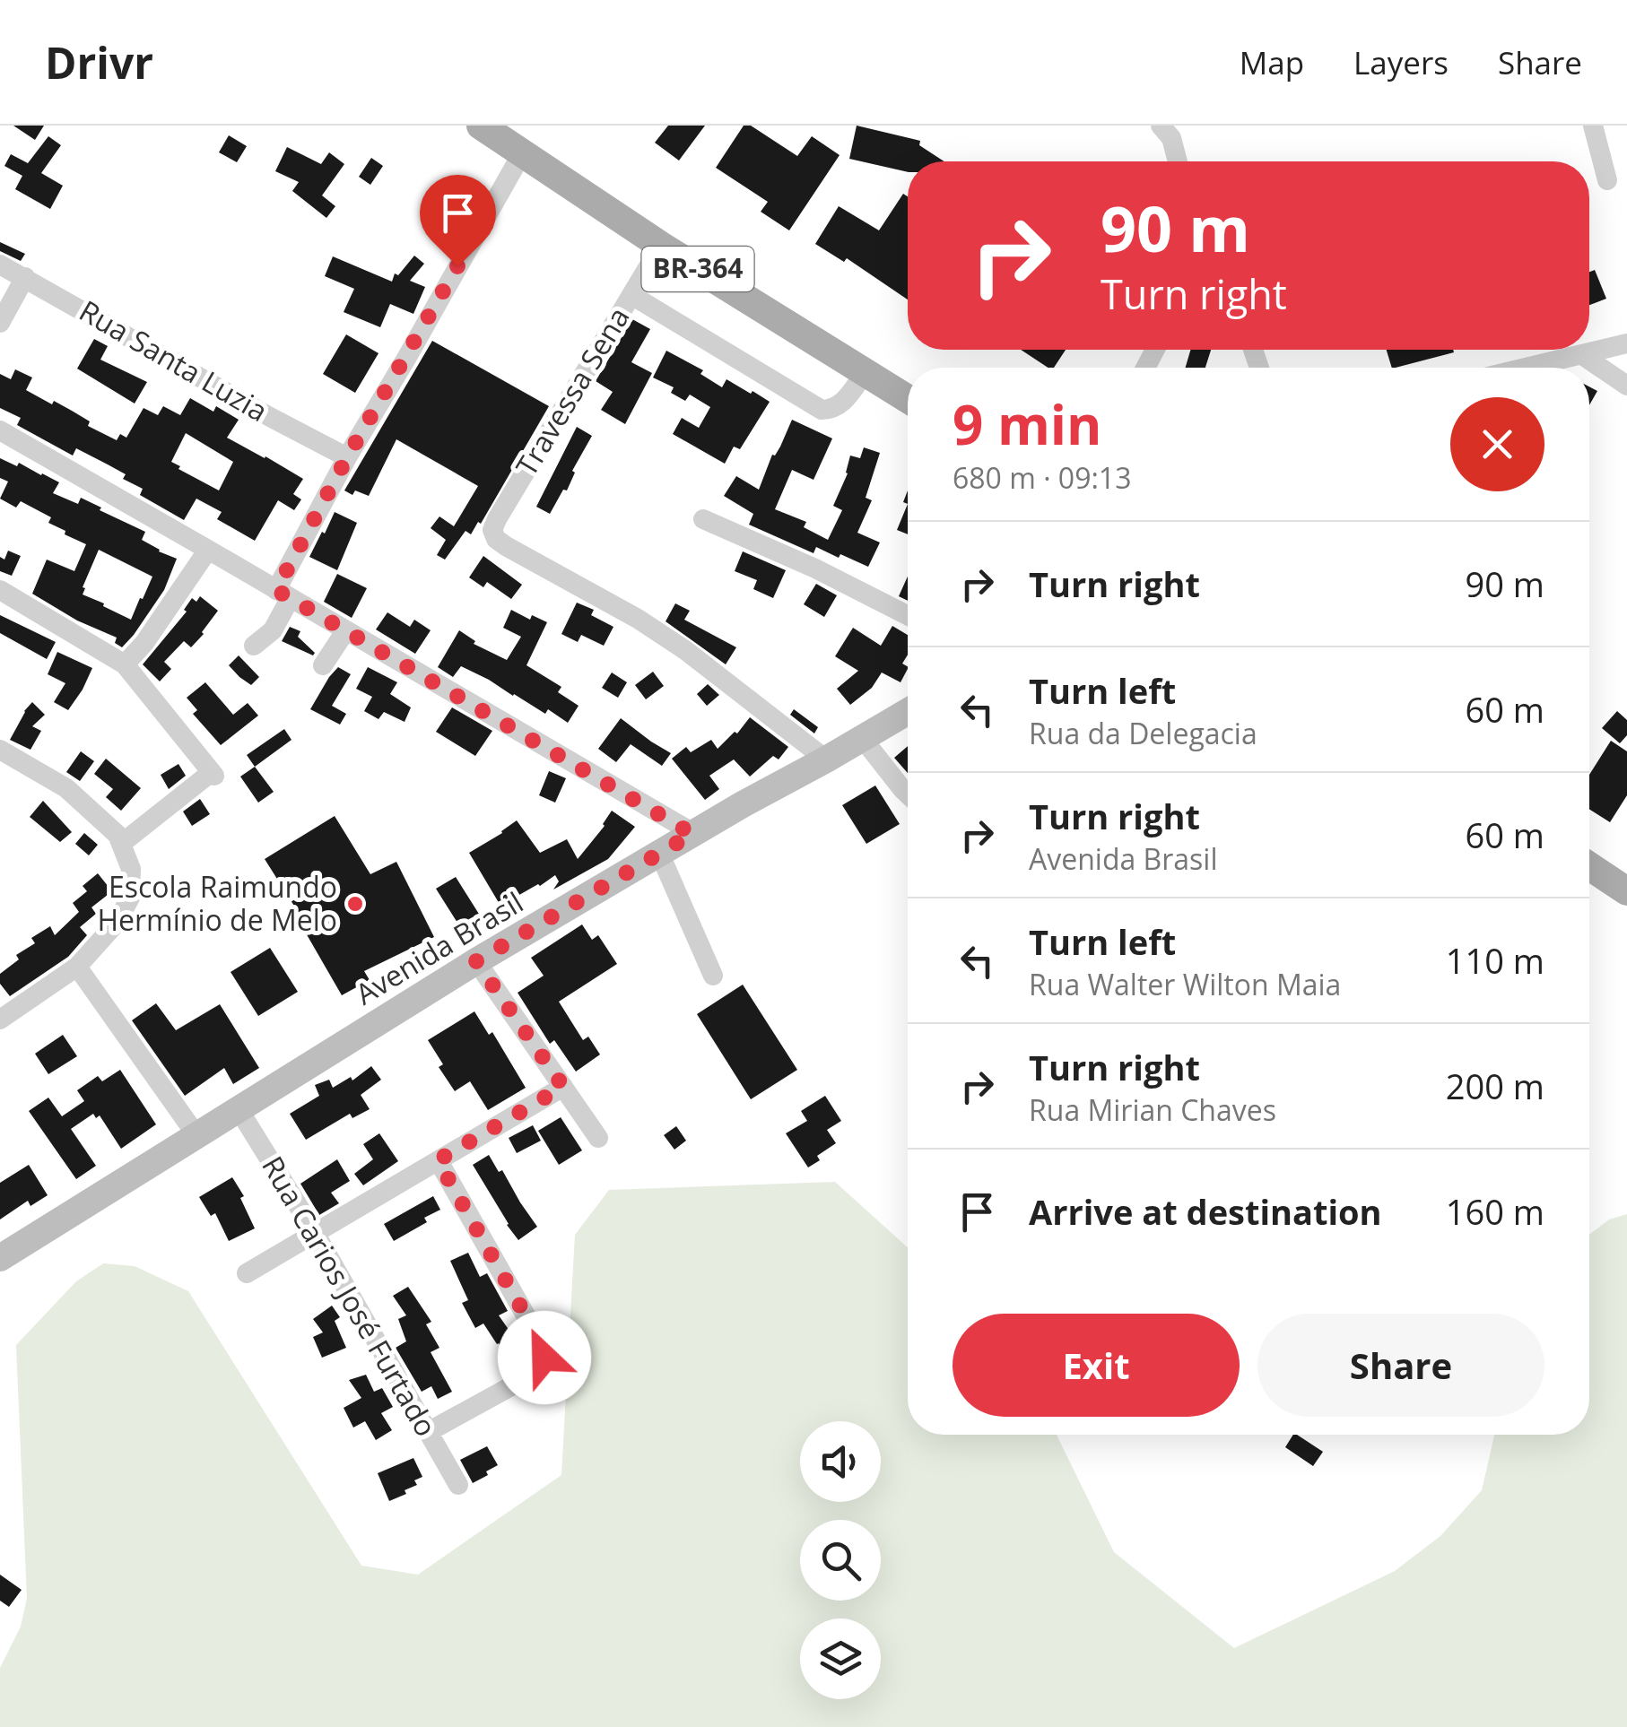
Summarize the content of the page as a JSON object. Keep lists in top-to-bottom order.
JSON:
{
  "streets": {
    "main road": ["BR-364"],
    "street": [
      "Rua Santa Luzia",
      "Travessa Sena",
      "Avenida Brasil",
      "Rua Carios José Furtado"
    ]
  },
  "crossings": [
    ["BR-364", "Travessa Sena"],
    ["Travessa Sena", "Avenida Brasil"],
    ["Avenida Brasil", "Rua Carios José Furtado"]
  ],
  "places": ["Escola Raimundo Hermínio de Melo"],
  "page": {
    "header": "Drivr",
    "nav": ["Map", "Layers", "Share"],
    "turn": ["90 m", "Turn right"],
    "heading": ["9 min", "680 m · 09:13"],
    "list": [
      {
        "name": "Turn right",
        "value": "90 m"
      },
      {
        "name": "Turn left",
        "note": "Rua da Delegacia",
        "value": "60 m"
      },
      {
        "name": "Turn right",
        "note": "Avenida Brasil",
        "value": "60 m"
      },
      {
        "name": "Turn left",
        "note": "Rua Walter Wilton Maia",
        "value": "110 m"
      },
      {
        "name": "Turn right",
        "note": "Rua Mirian Chaves",
        "value": "200 m"
      },
      {
        "name": "Arrive at destination",
        "value": "160 m"
      }
    ],
    "buttons": ["Exit", "Share"]
  }
}
